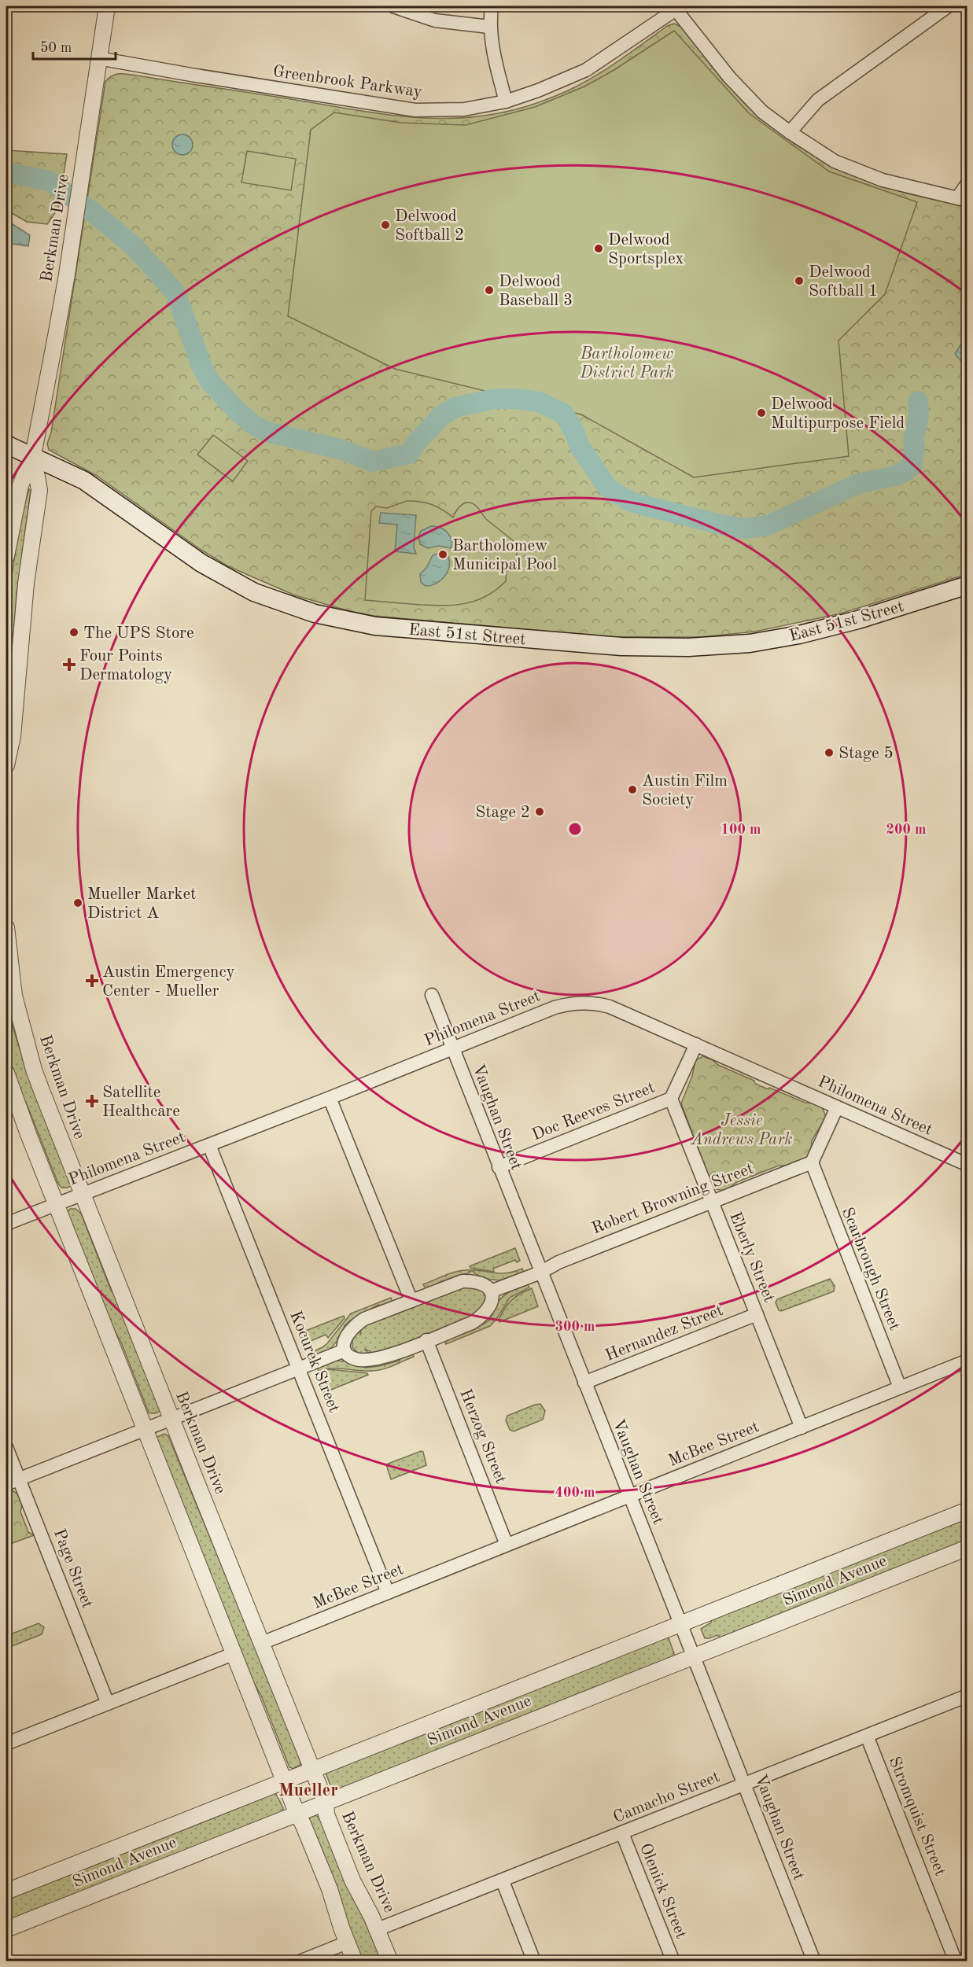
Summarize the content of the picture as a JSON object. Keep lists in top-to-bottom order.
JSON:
{
  "streets": {
    "main road": ["East 51st Street"],
    "street": [
      "Greenbrook Parkway",
      "Berkman Drive",
      "Philomena Street",
      "Doc Reeves Street",
      "Vaughan Street",
      "Robert Browning Street",
      "Eberly Street",
      "Scarbrough Street",
      "Hernandez Street",
      "Kocurek Street",
      "Herzog Street",
      "McBee Street",
      "Page Street",
      "Simond Avenue",
      "Camacho Street",
      "Stromquist Street",
      "Olenick Street"
    ]
  },
  "crossings": [
    ["Greenbrook Parkway", "Berkman Drive"],
    ["Berkman Drive", "East 51st Street"],
    ["Berkman Drive", "Philomena Street"],
    ["Berkman Drive", "McBee Street"],
    ["Berkman Drive", "Simond Avenue"],
    ["Berkman Drive", "Camacho Street"],
    ["Philomena Street", "Doc Reeves Street"],
    ["Philomena Street", "Vaughan Street"],
    ["Philomena Street", "Kocurek Street"],
    ["Doc Reeves Street", "Vaughan Street"],
    ["Doc Reeves Street", "Eberly Street"],
    ["Vaughan Street", "Robert Browning Street"],
    ["Vaughan Street", "Hernandez Street"],
    ["Vaughan Street", "McBee Street"],
    ["Vaughan Street", "Simond Avenue"],
    ["Vaughan Street", "Camacho Street"],
    ["Robert Browning Street", "Eberly Street"],
    ["Robert Browning Street", "Scarbrough Street"],
    ["Eberly Street", "Hernandez Street"],
    ["Eberly Street", "McBee Street"],
    ["Scarbrough Street", "McBee Street"],
    ["Kocurek Street", "McBee Street"],
    ["Herzog Street", "McBee Street"],
    ["Camacho Street", "Stromquist Street"],
    ["Camacho Street", "Olenick Street"]
  ],
  "districts": ["Mueller"],
  "parks": ["Bartholomew District Park", "Jessie Andrews Park"],
  "places": {
    "other": [
      "Delwood Softball 2",
      "Delwood Sportsplex",
      "Delwood Softball 1",
      "Delwood Baseball 3",
      "Delwood Multipurpose Field",
      "Bartholomew Municipal Pool",
      "The UPS Store",
      "Stage 5",
      "Austin Film Society",
      "Stage 2",
      "Mueller Market District A"
    ],
    "health": ["Four Points Dermatology", "Austin Emergency Center - Mueller", "Satellite Healthcare"]
  },
  "scale_bar": "50 m",
  "rings": [
    "100 m",
    "200 m",
    "300 m",
    "400 m"
  ]
}
